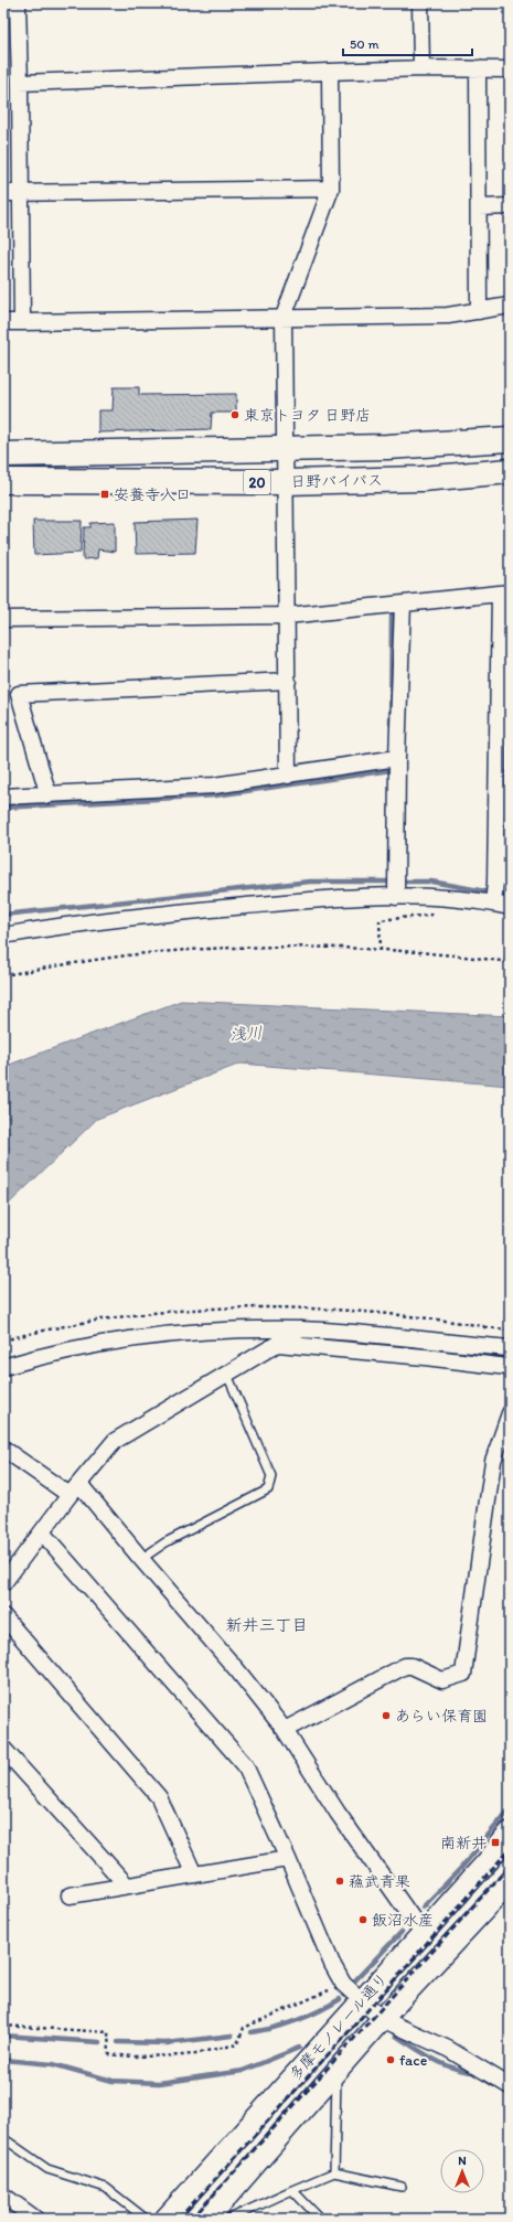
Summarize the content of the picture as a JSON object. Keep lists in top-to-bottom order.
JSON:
{
  "streets": {
    "highway": ["日野バイパス", "20"],
    "main road": ["多摩モノレール通り"]
  },
  "districts": ["新井三丁目"],
  "water": ["浅川"],
  "places": {
    "other": [
      "東京トヨタ 日野店",
      "あらい保育園",
      "蘓武青果",
      "飯沼水産",
      "face"
    ],
    "transit": ["安養寺入口", "南新井"]
  },
  "scale_bar": "50 m",
  "north": "top"
}
